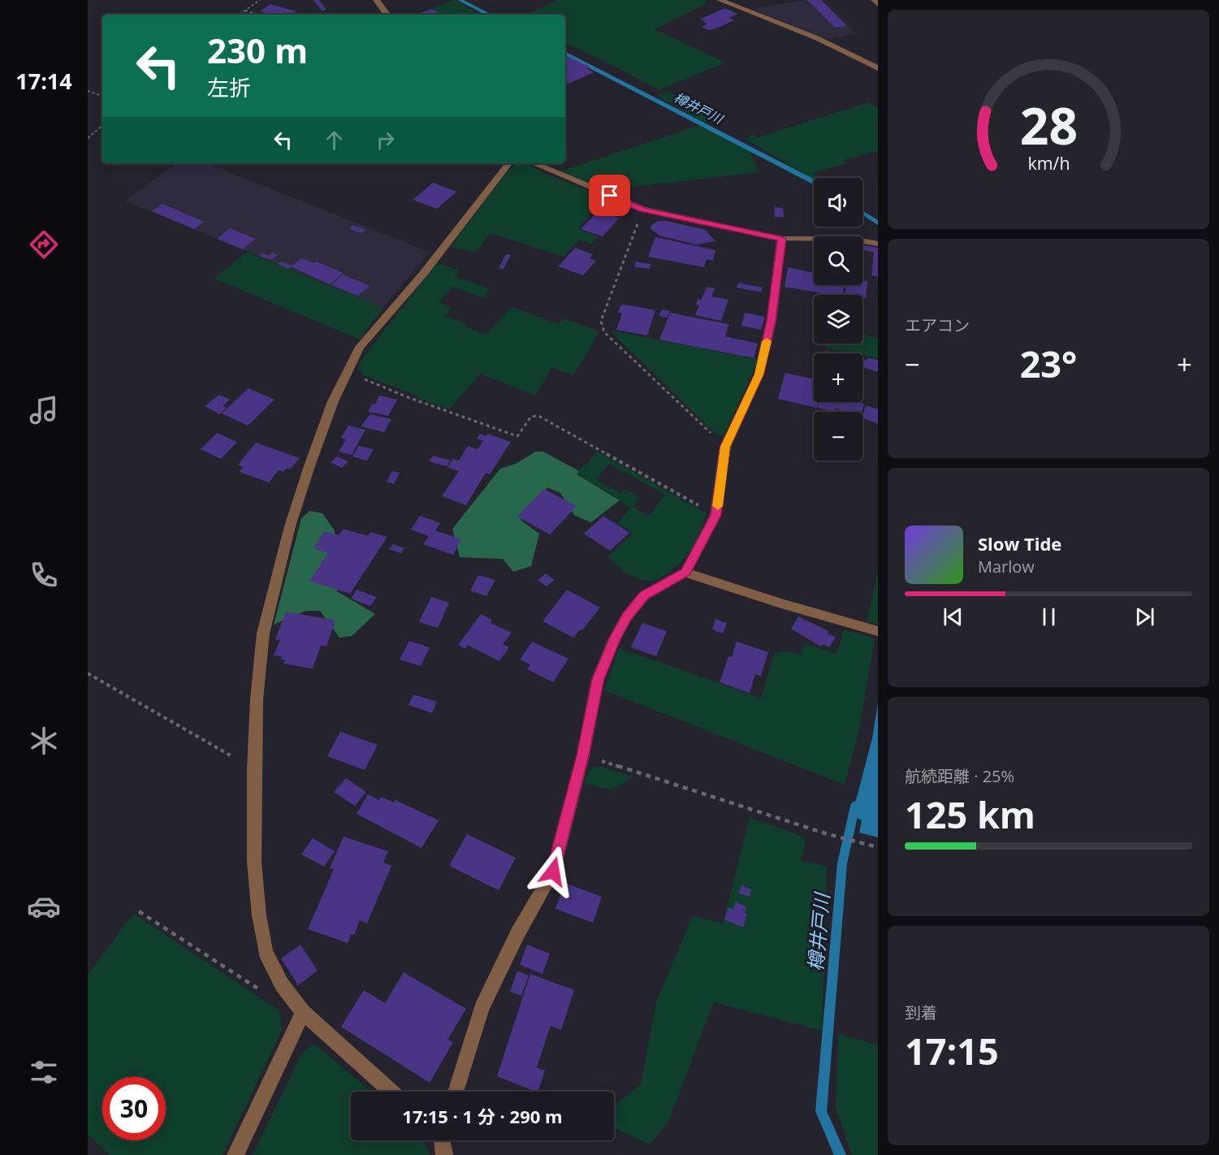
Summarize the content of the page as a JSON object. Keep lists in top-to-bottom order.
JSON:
{
  "water": ["樽井戸川"],
  "page": {
    "tabs": "17:14",
    "turn": ["230 m", "左折"],
    "map_buttons": ["+", "−"],
    "tile": [
      "エアコン",
      ["航続距離 · 25%", "125 km"],
      ["到着", "17:15"]
    ],
    "heat": ["−", "23°", "+"],
    "song": ["Slow Tide", "Marlow"],
    "limit": "30",
    "trip": "17:15 · 1 分 · 290 m",
    "gauge": ["28", "km/h"]
  }
}
